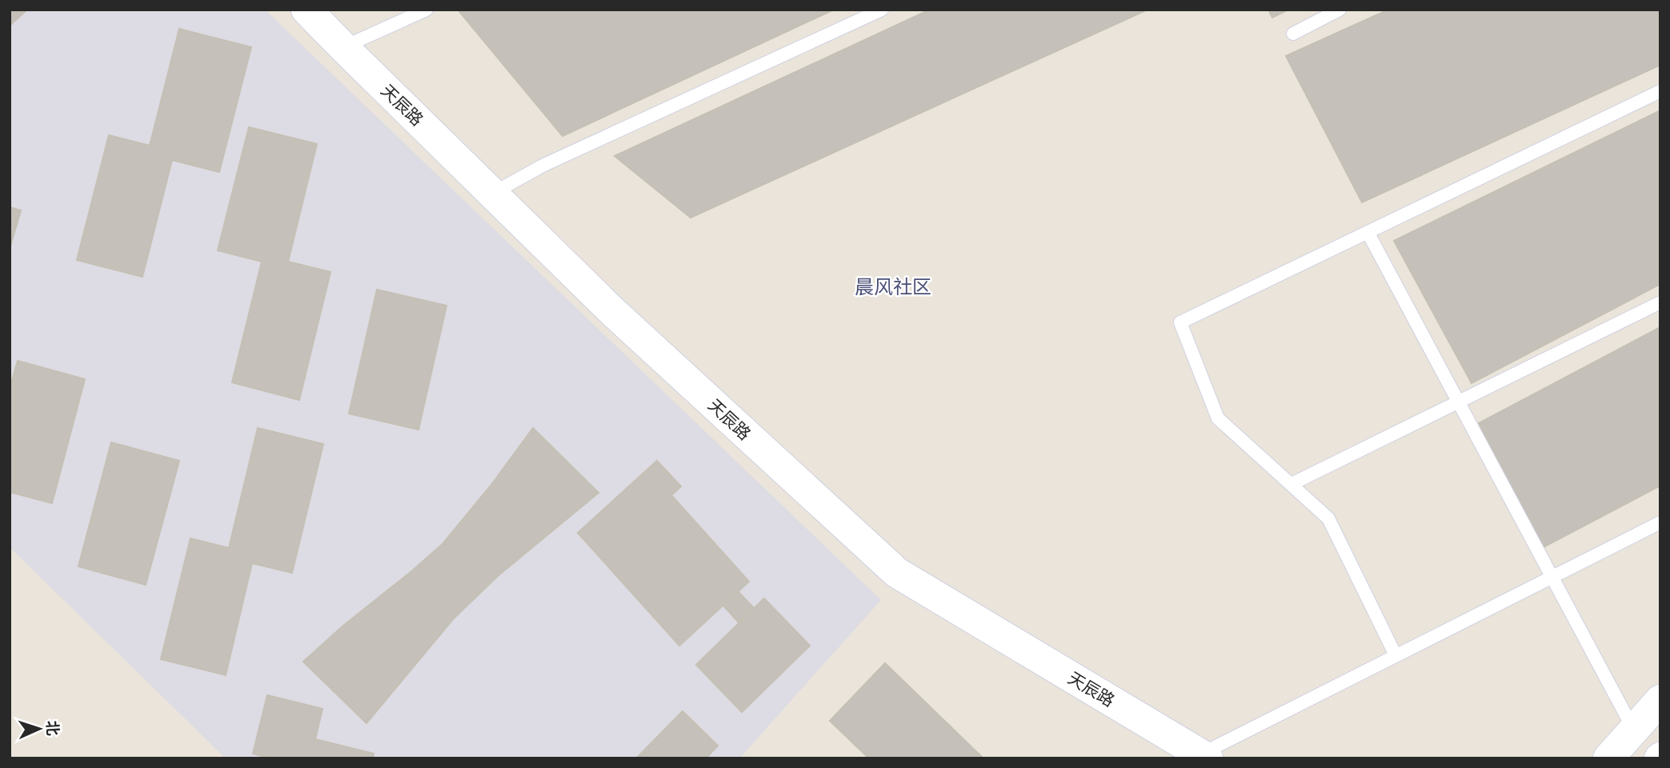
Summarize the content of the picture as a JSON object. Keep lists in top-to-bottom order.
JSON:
{
  "streets": {
    "street": ["天辰路"]
  },
  "districts": ["晨风社区"],
  "north": "right"
}
